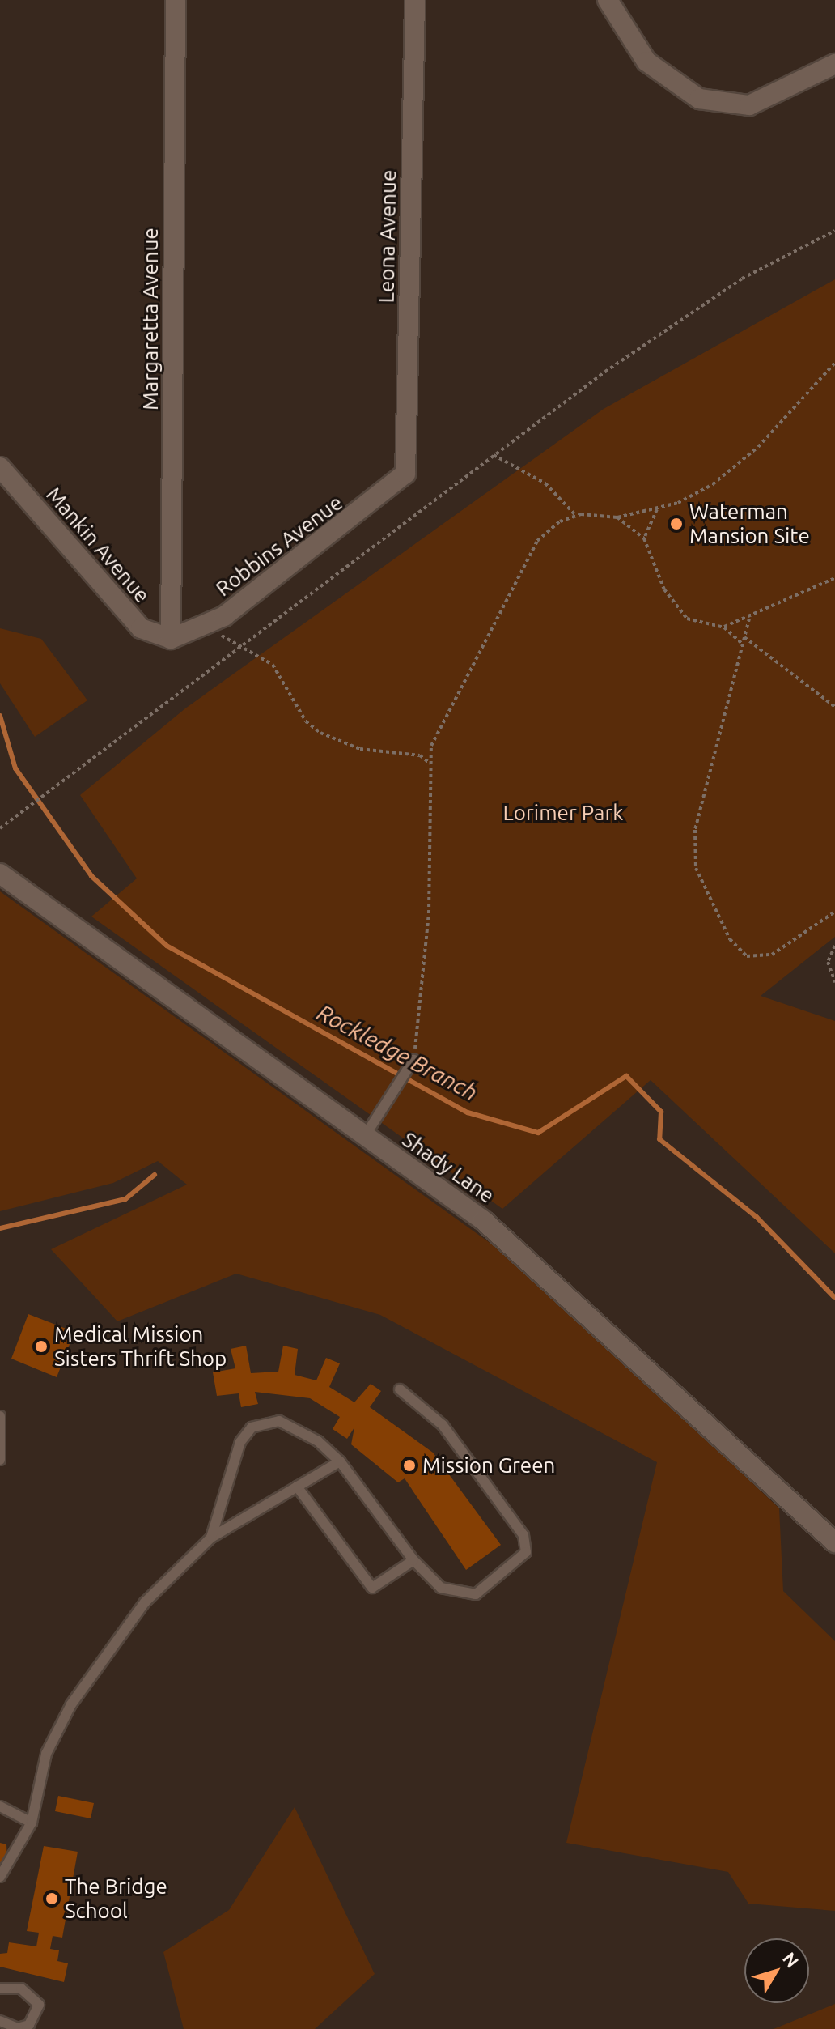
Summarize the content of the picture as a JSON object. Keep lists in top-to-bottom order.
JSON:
{
  "streets": {
    "street": [
      "Leona Avenue",
      "Margaretta Avenue",
      "Mankin Avenue",
      "Robbins Avenue",
      "Shady Lane"
    ]
  },
  "crossings": [
    ["Leona Avenue", "Robbins Avenue"],
    ["Margaretta Avenue", "Mankin Avenue"],
    ["Margaretta Avenue", "Robbins Avenue"],
    ["Mankin Avenue", "Robbins Avenue"]
  ],
  "water": ["Rockledge Branch"],
  "parks": ["Lorimer Park"],
  "places": [
    "Waterman Mansion Site",
    "Medical Mission Sisters Thrift Shop",
    "Mission Green",
    "The Bridge School"
  ],
  "north": "top right"
}
